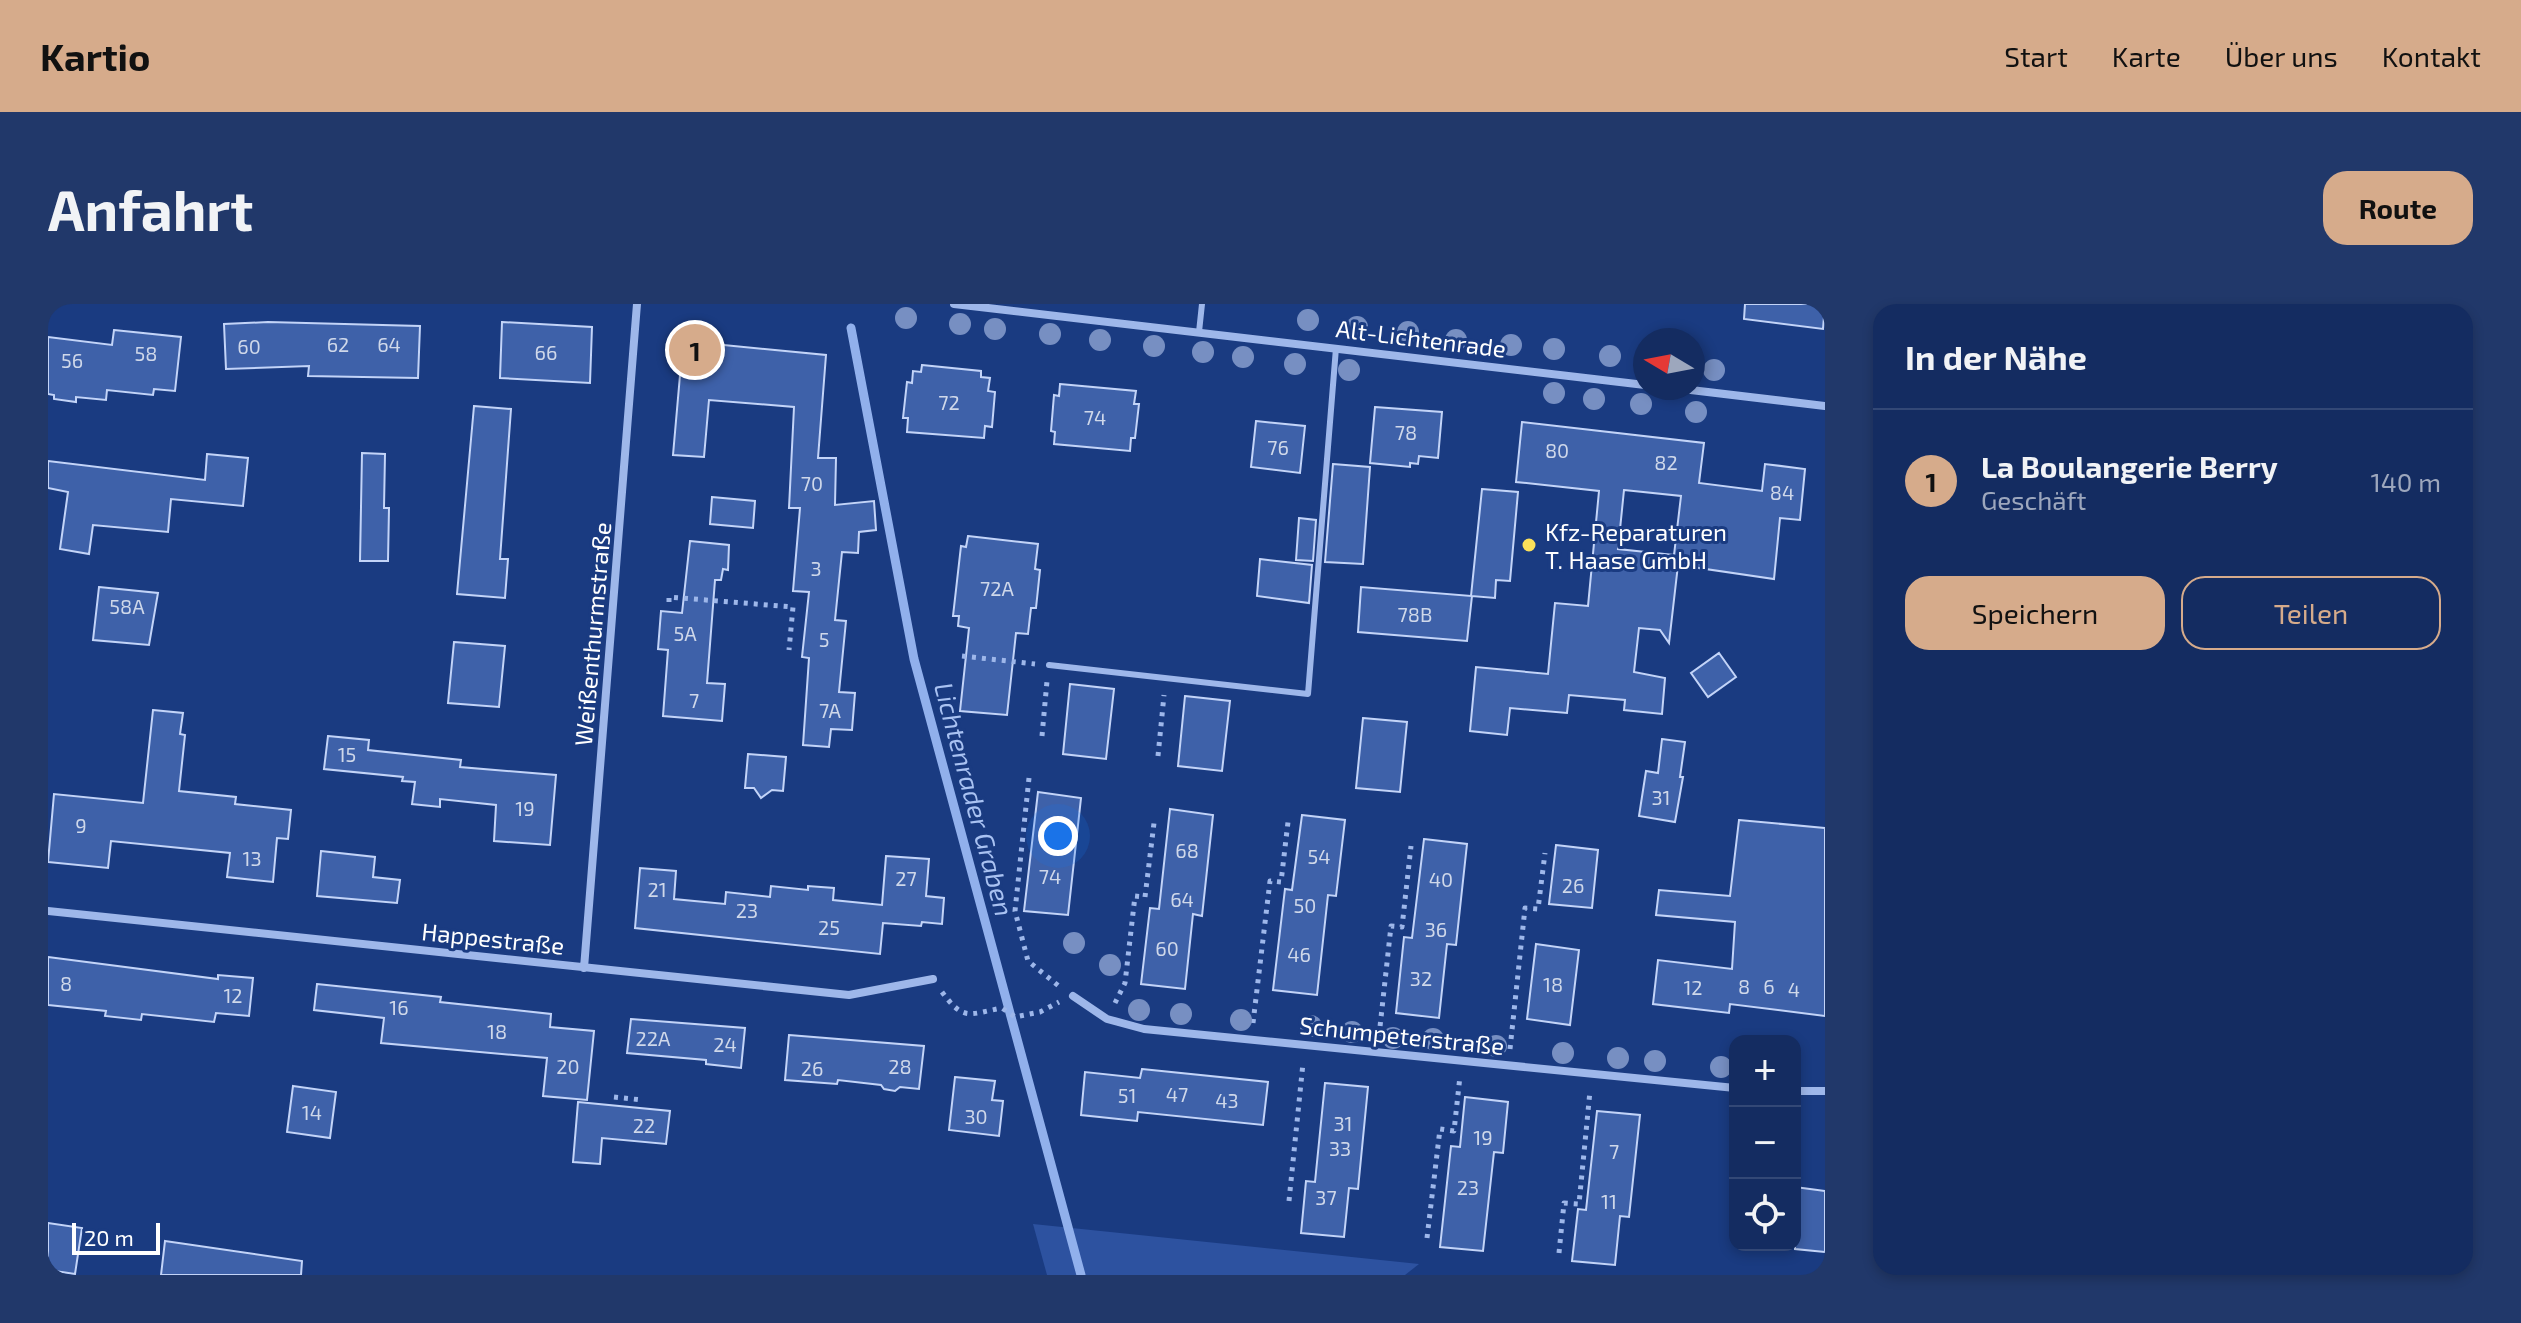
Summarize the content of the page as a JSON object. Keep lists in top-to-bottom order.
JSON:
{
  "streets": {
    "street": [
      "Alt-Lichtenrade",
      "Weißenthurmstraße",
      "Happestraße",
      "Schumpeterstraße"
    ]
  },
  "crossings": [
    ["Weißenthurmstraße", "Happestraße"]
  ],
  "water": ["Lichtenrader Graben"],
  "places": ["Kfz-Reparaturen T. Haase GmbH"],
  "house_numbers": [
    "62",
    "64",
    "60",
    "66",
    "58",
    "56",
    "72",
    "74",
    "78",
    "76",
    "80",
    "82",
    "70",
    "84",
    "3",
    "72A",
    "58A",
    "78B",
    "5A",
    "5",
    "7",
    "7A",
    "15",
    "31",
    "19",
    "9",
    "68",
    "54",
    "13",
    "74",
    "27",
    "40",
    "26",
    "21",
    "64",
    "50",
    "23",
    "25",
    "36",
    "60",
    "46",
    "32",
    "8",
    "18",
    "8",
    "6",
    "12",
    "4",
    "12",
    "16",
    "18",
    "22A",
    "24",
    "20",
    "28",
    "26",
    "47",
    "51",
    "43",
    "14",
    "30",
    "31",
    "22",
    "19",
    "33",
    "7",
    "23",
    "37",
    "11"
  ],
  "scale_bar": "20 m",
  "north": "left",
  "page": {
    "header": "Kartio",
    "nav": [
      "Start",
      "Karte",
      "Über uns",
      "Kontakt"
    ],
    "buttons": [
      "Route",
      ["Speichern", "Teilen"]
    ],
    "title": "Anfahrt",
    "heading": "In der Nähe",
    "pins": "1",
    "list": [
      {
        "mark": "1",
        "name": "La Boulangerie Berry",
        "note": "Geschäft",
        "value": "140 m"
      }
    ],
    "map_buttons": ["+", "−"],
    "scale": "20 m"
  }
}
